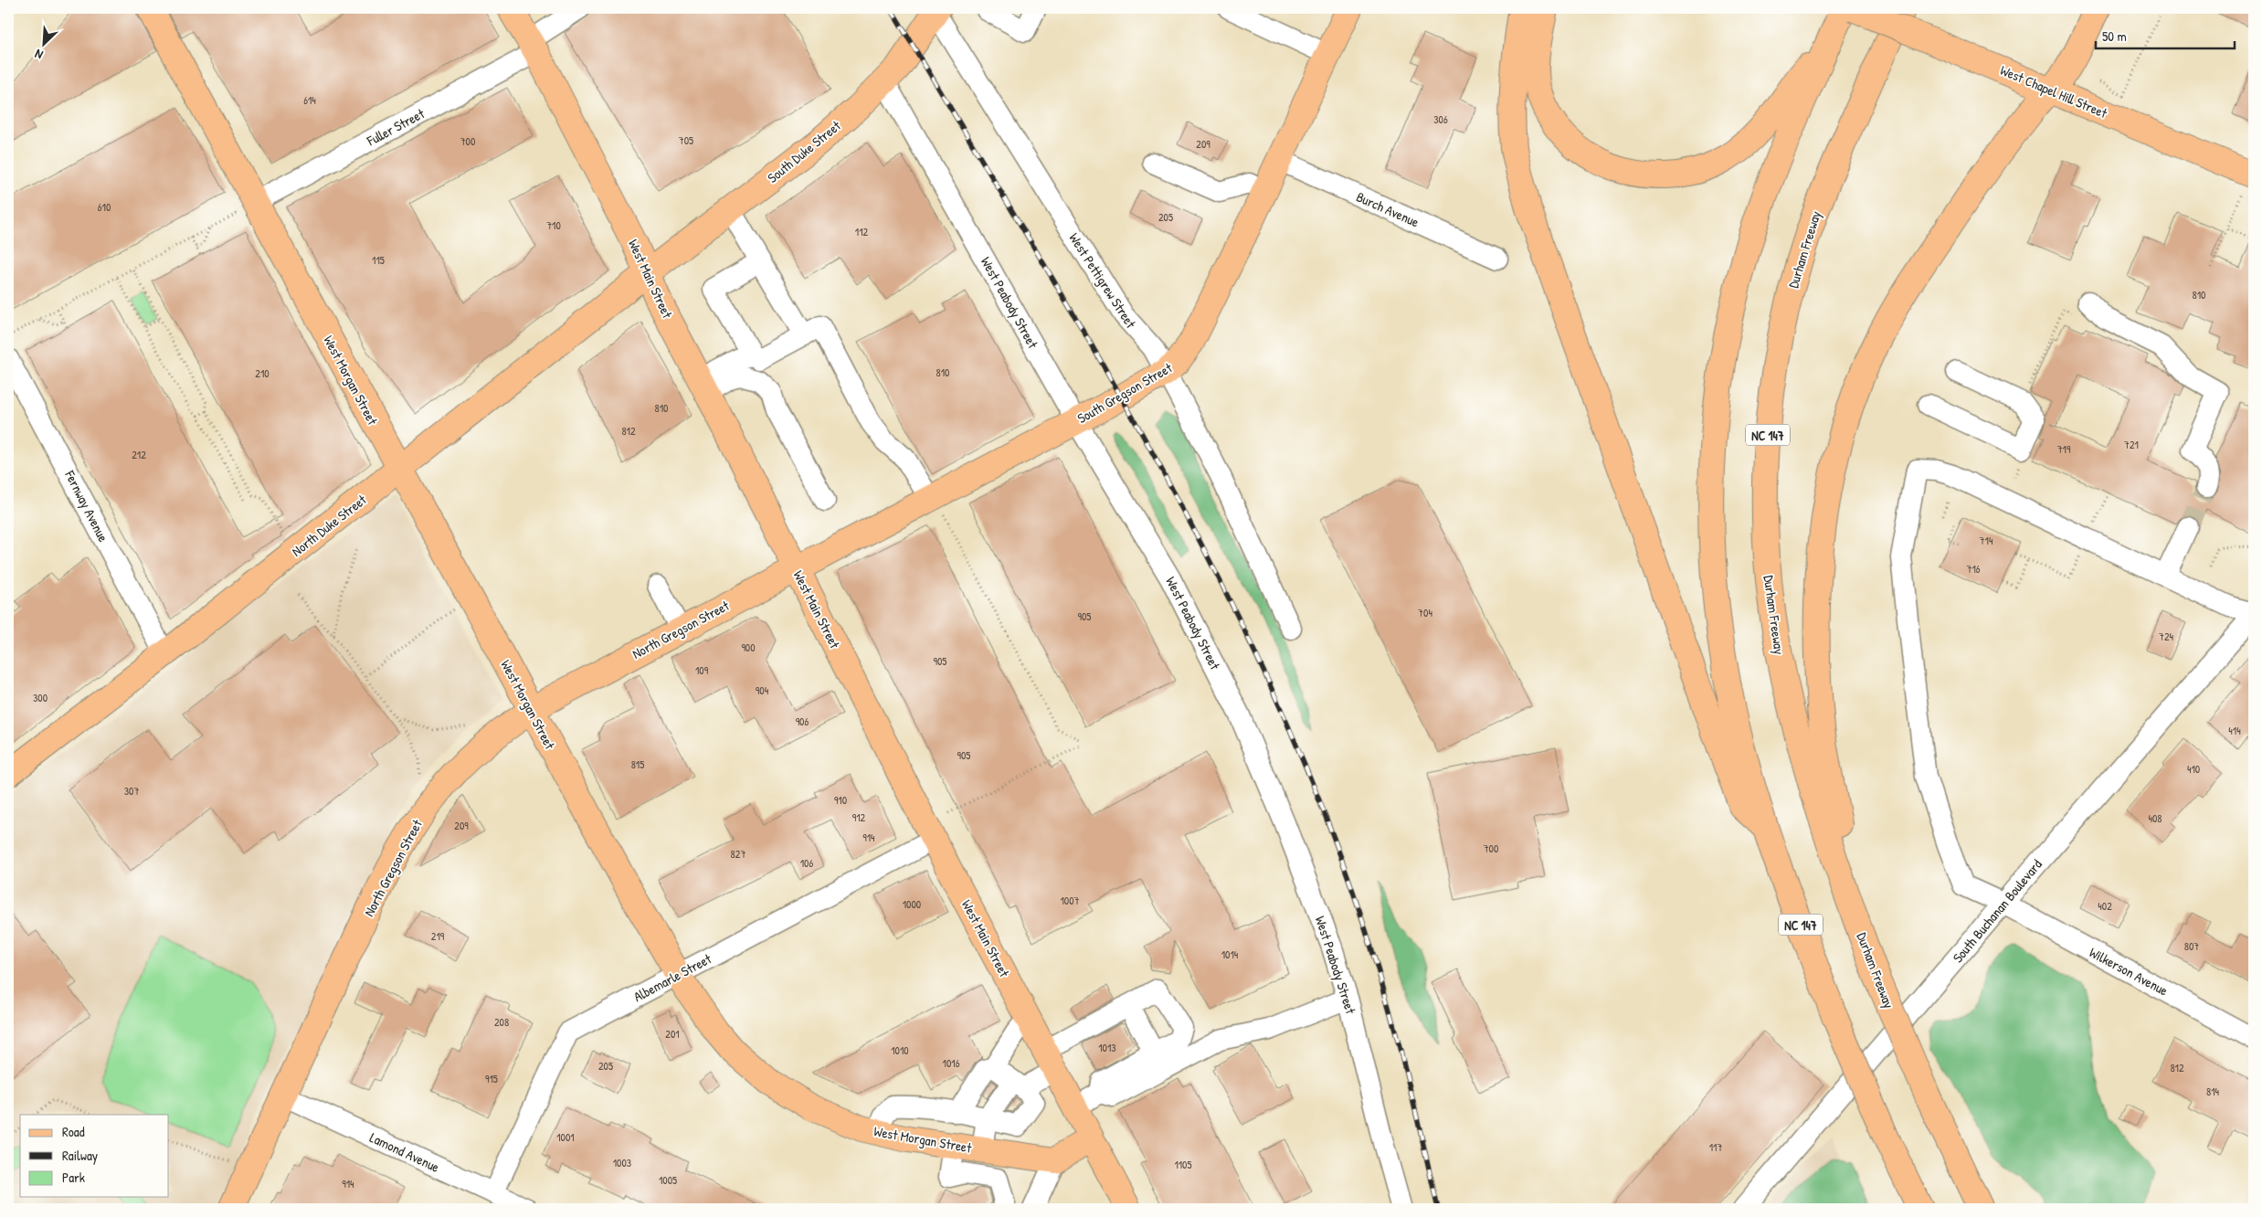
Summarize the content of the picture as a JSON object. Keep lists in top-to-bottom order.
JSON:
{
  "streets": {
    "main road": [
      "West Chapel Hill Street",
      "South Duke Street",
      "Durham Freeway",
      "West Main Street",
      "West Morgan Street",
      "South Gregson Street",
      "NC 147",
      "North Duke Street",
      "North Gregson Street"
    ],
    "street": [
      "Fuller Street",
      "Burch Avenue",
      "West Pettigrew Street",
      "West Peabody Street",
      "Fernway Avenue",
      "South Buchanan Boulevard",
      "Wilkerson Avenue",
      "Albemarle Street",
      "Lamond Avenue"
    ]
  },
  "crossings": [
    ["Fuller Street", "West Main Street"],
    ["Fuller Street", "West Morgan Street"],
    ["South Duke Street", "West Main Street"],
    ["South Duke Street", "West Pettigrew Street"],
    ["South Duke Street", "West Peabody Street"],
    ["South Duke Street", "North Duke Street"],
    ["Burch Avenue", "South Gregson Street"],
    ["West Main Street", "South Gregson Street"],
    ["West Main Street", "North Duke Street"],
    ["West Main Street", "North Gregson Street"],
    ["West Main Street", "Albemarle Street"],
    ["West Pettigrew Street", "South Gregson Street"],
    ["West Peabody Street", "South Gregson Street"],
    ["West Morgan Street", "North Duke Street"],
    ["West Morgan Street", "North Gregson Street"],
    ["West Morgan Street", "Albemarle Street"],
    ["South Gregson Street", "North Gregson Street"],
    ["Fernway Avenue", "North Duke Street"],
    ["North Gregson Street", "Lamond Avenue"],
    ["South Buchanan Boulevard", "Wilkerson Avenue"],
    ["Albemarle Street", "Lamond Avenue"]
  ],
  "house_numbers": [
    "614",
    "306",
    "705",
    "700",
    "209",
    "610",
    "205",
    "710",
    "112",
    "115",
    "810",
    "810",
    "210",
    "810",
    "812",
    "721",
    "719",
    "212",
    "714",
    "716",
    "704",
    "905",
    "724",
    "900",
    "905",
    "109",
    "904",
    "300",
    "906",
    "414",
    "905",
    "815",
    "410",
    "307",
    "910",
    "912",
    "408",
    "209",
    "914",
    "700",
    "827",
    "106",
    "1007",
    "1000",
    "402",
    "219",
    "807",
    "1014",
    "208",
    "201",
    "1013",
    "1010",
    "1016",
    "205",
    "812",
    "915",
    "814",
    "1001",
    "117",
    "1003",
    "1105",
    "1005",
    "914"
  ],
  "legend": ["Road", "Railway", "Park"],
  "scale_bar": "50 m",
  "north": "bottom left"
}
